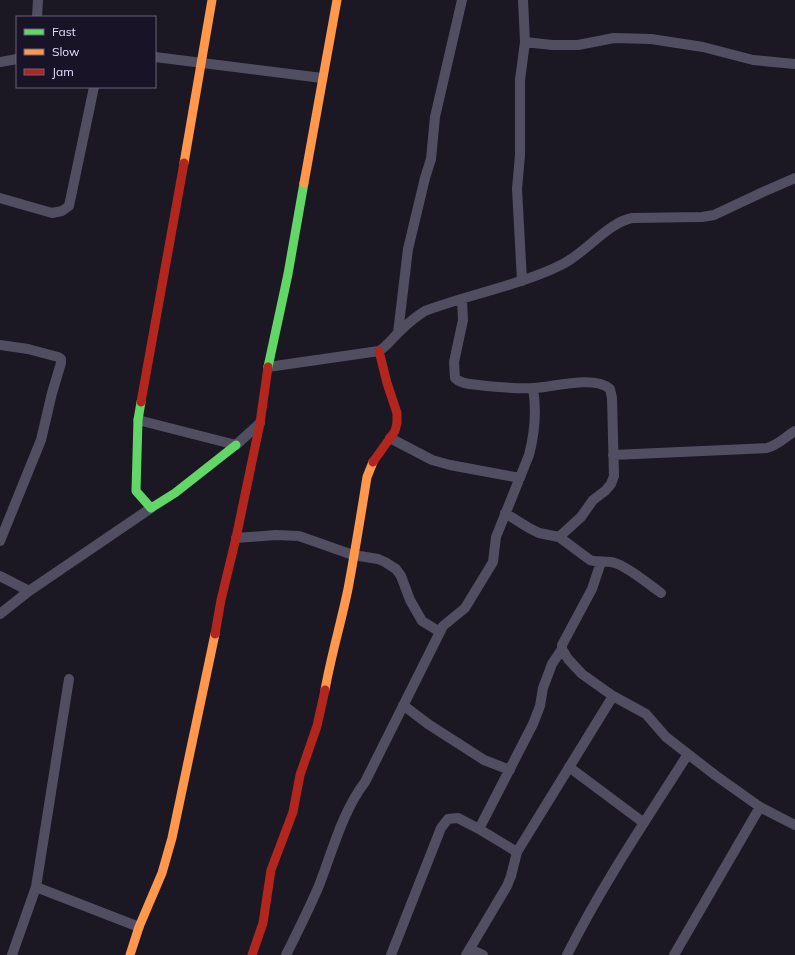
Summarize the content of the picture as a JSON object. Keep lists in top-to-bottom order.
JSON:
{
  "legend": ["Fast", "Slow", "Jam"]
}
